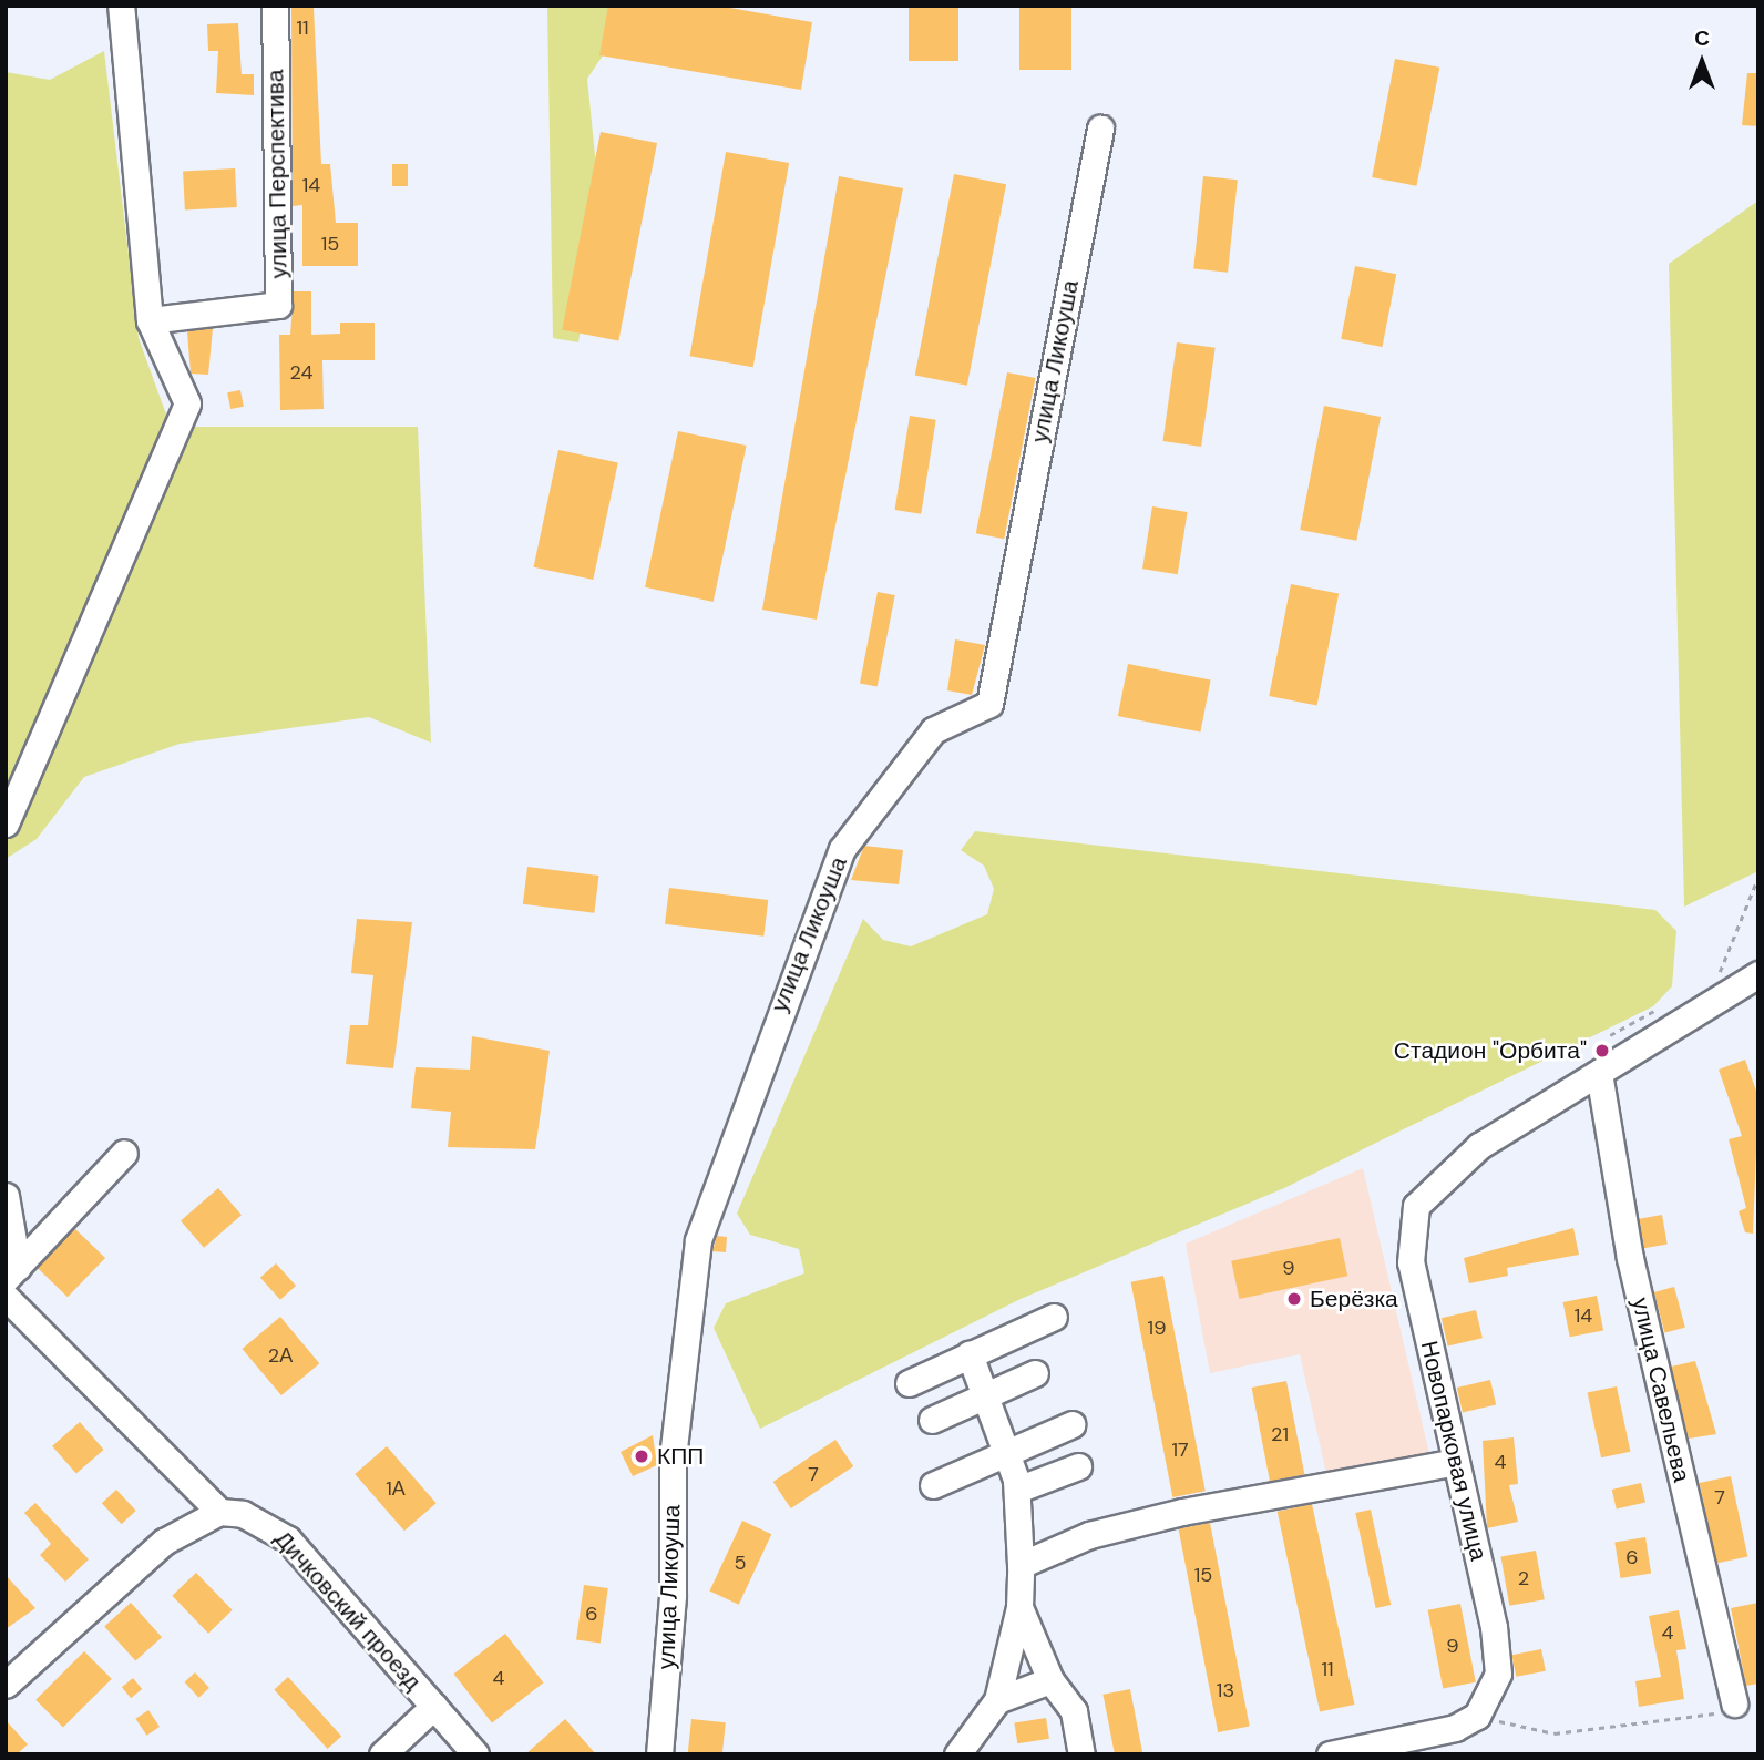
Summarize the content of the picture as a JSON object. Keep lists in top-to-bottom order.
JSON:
{
  "streets": {
    "street": [
      "улица Перспектива",
      "улица Ликоуша",
      "улица Савельева",
      "Новопарковая улица",
      "Дичковский проезд"
    ]
  },
  "crossings": [
    ["улица Савельева", "Новопарковая улица"]
  ],
  "places": ["Стадион \"Орбита\"", "Берёзка", "КПП"],
  "house_numbers": [
    "11",
    "14",
    "15",
    "24",
    "9",
    "14",
    "19",
    "2А",
    "21",
    "17",
    "4",
    "7",
    "1А",
    "7",
    "6",
    "5",
    "15",
    "2",
    "6",
    "4",
    "9",
    "11",
    "4",
    "13"
  ],
  "north": "top"
}
